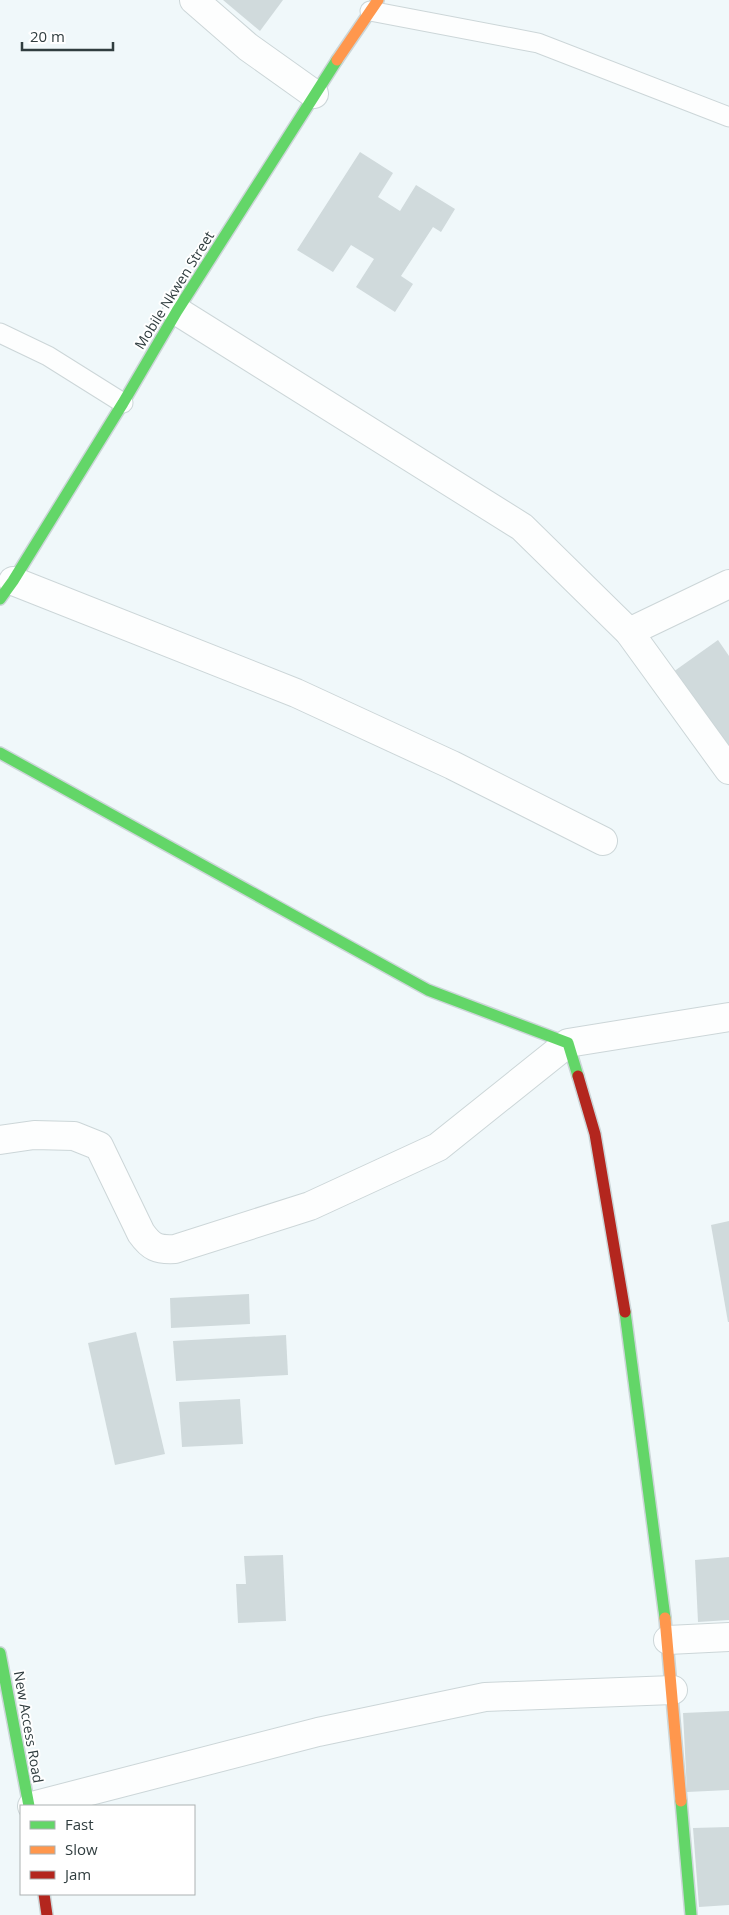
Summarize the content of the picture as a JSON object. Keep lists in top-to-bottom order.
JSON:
{
  "streets": {
    "main road": ["Mobile Nkwen Street", "New Access Road"]
  },
  "legend": ["Fast", "Slow", "Jam"],
  "scale_bar": "20 m"
}
